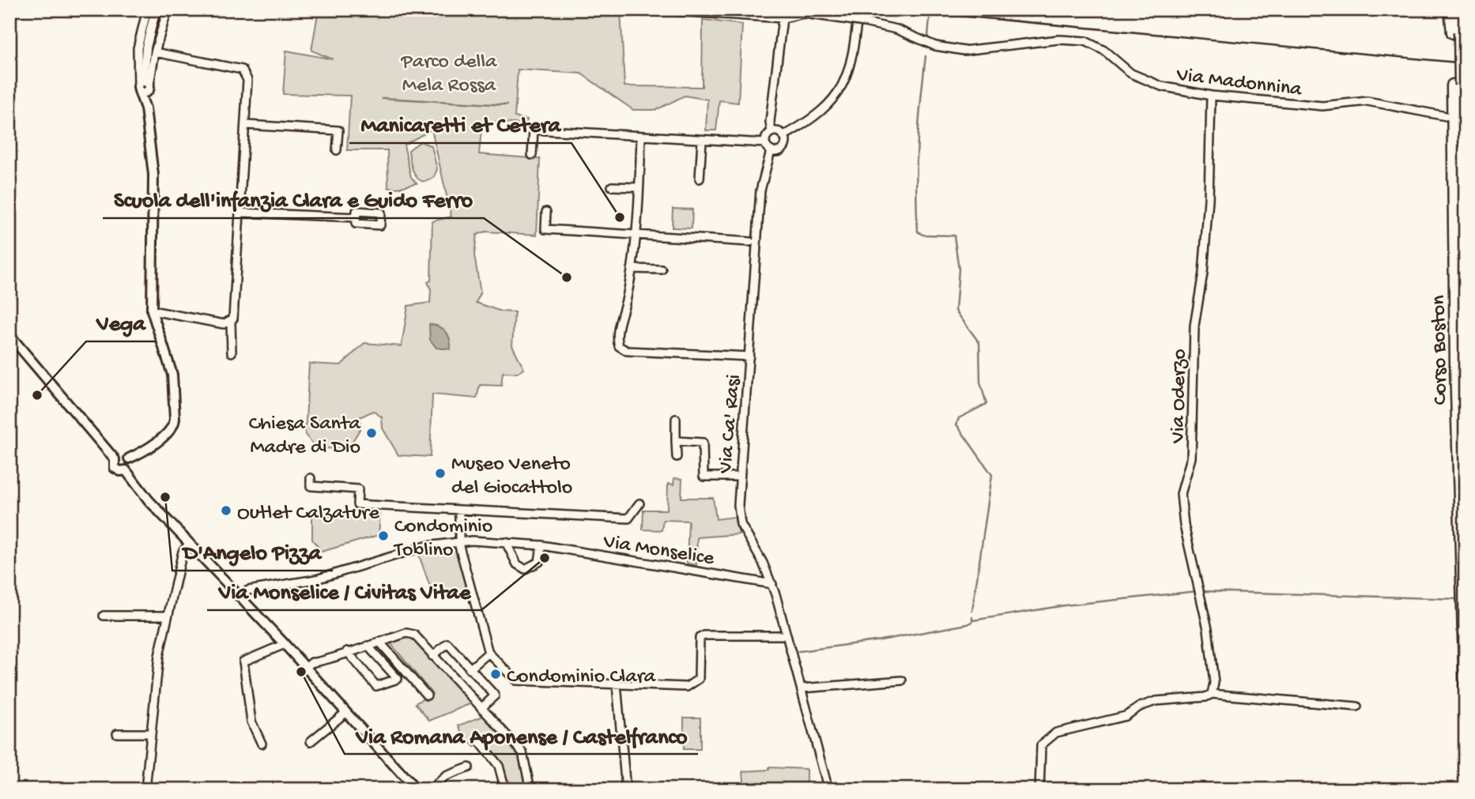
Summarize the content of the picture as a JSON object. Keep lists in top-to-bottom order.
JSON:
{
  "streets": {
    "highway": ["Corso Boston"],
    "street": [
      "Via Madonnina",
      "Via Oderzo",
      "Via Ca' Rasi",
      "Via Monselice"
    ]
  },
  "crossings": [
    ["Via Madonnina", "Via Oderzo"],
    ["Via Ca' Rasi", "Via Monselice"]
  ],
  "parks": ["Parco della Mela Rossa"],
  "places": [
    "Manicaretti et Cetera",
    "Scuola dell'infanzia Clara e Guido Ferro",
    "Vega",
    "Chiesa Santa Madre di Dio",
    "Museo Veneto del Giocattolo",
    "D'Angelo Pizza",
    "Outlet Calzature",
    "Condominio Toblino",
    "Via Monselice / Civitas Vitae",
    "Via Romana Aponense / Castelfranco",
    "Condominio Clara"
  ]
}
